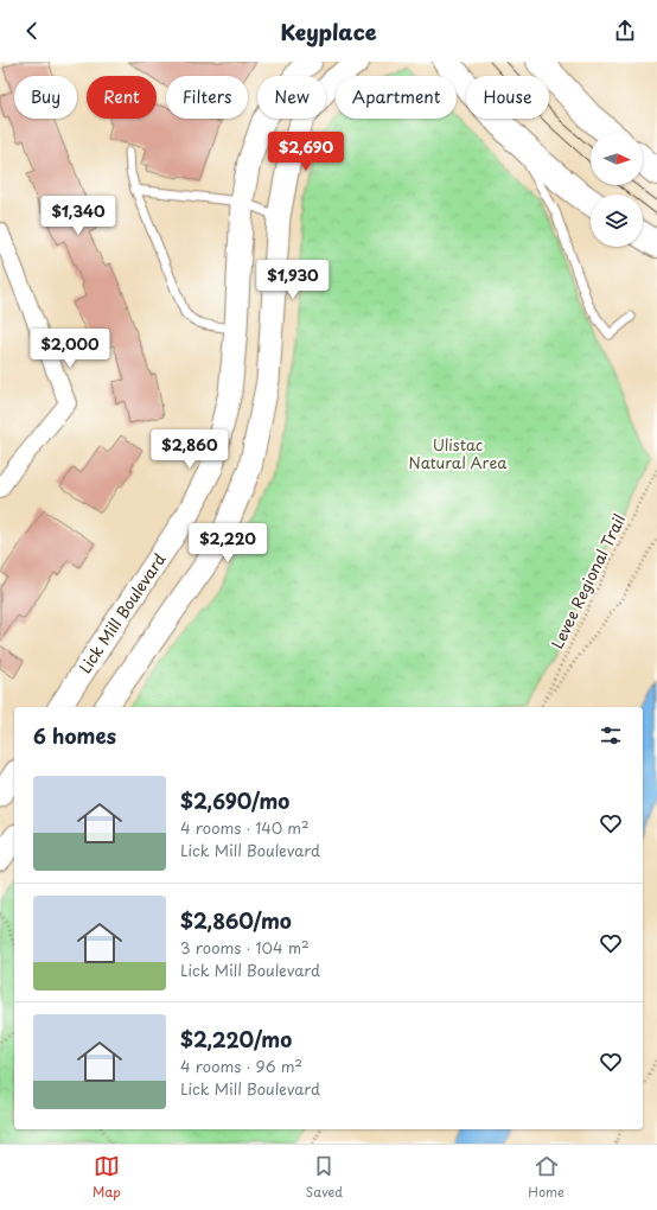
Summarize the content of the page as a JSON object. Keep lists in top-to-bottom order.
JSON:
{
  "streets": {
    "main road": ["Lick Mill Boulevard"],
    "path": ["Levee Regional Trail"]
  },
  "parks": ["Ulistac Natural Area"],
  "north": "right",
  "page": {
    "header": "Keyplace",
    "chip": [
      "Buy",
      "Rent",
      "Filters",
      "New",
      "Apartment",
      "House"
    ],
    "price": [
      "$2,690",
      "$1,340",
      "$1,930",
      "$2,000",
      "$2,860",
      "$2,220"
    ],
    "heading": "6 homes",
    "list": [
      {
        "name": "$2,690/mo",
        "note": "4 rooms · 140 m² · Lick Mill Boulevard"
      },
      {
        "name": "$2,860/mo",
        "note": "3 rooms · 104 m² · Lick Mill Boulevard"
      },
      {
        "name": "$2,220/mo",
        "note": "4 rooms · 96 m² · Lick Mill Boulevard"
      }
    ],
    "tabs": ["Map", "Saved", "Home"]
  }
}
